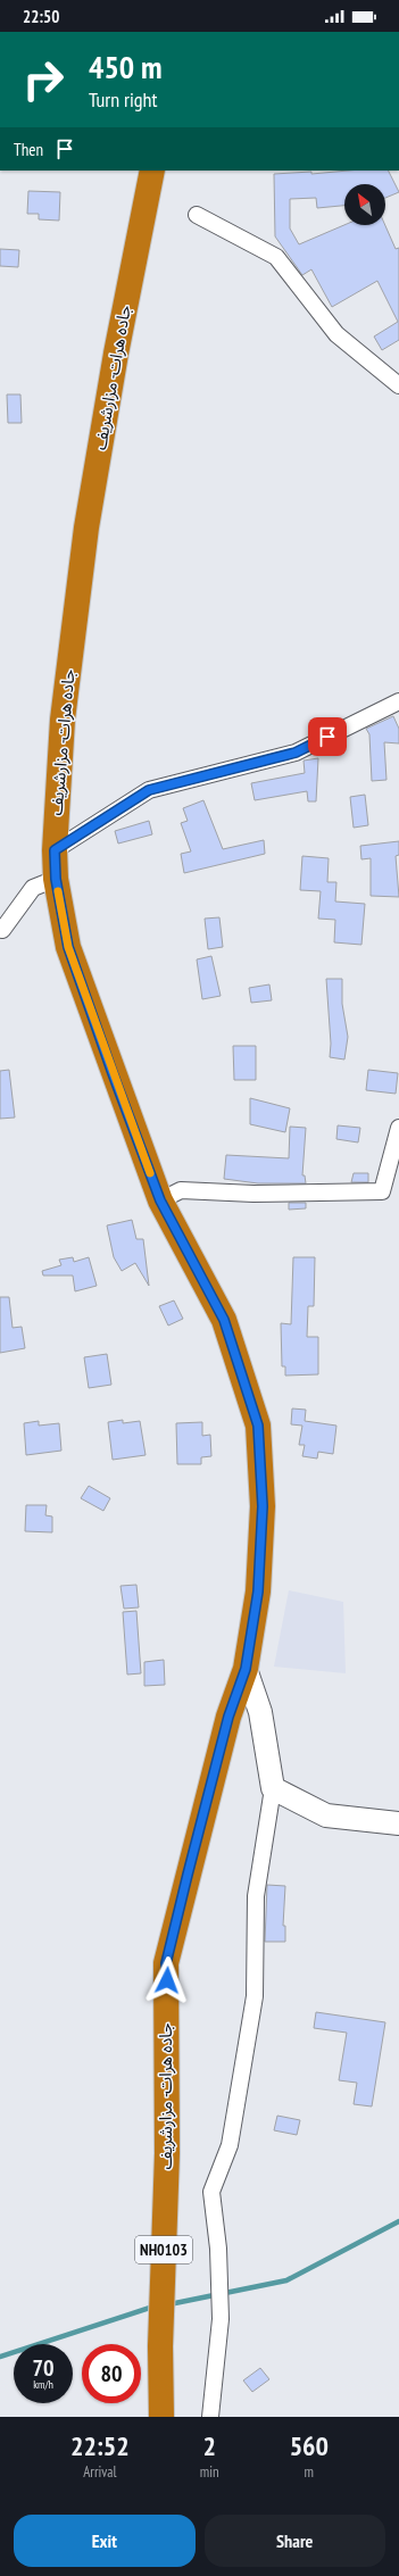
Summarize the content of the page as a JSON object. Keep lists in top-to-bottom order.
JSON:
{
  "streets": {
    "highway": ["جاده هرات- مزارشریف", "NH0103"]
  },
  "north": "top left",
  "page": {
    "status": "22:50",
    "turn": ["450 m", "Turn right"],
    "then": "Then",
    "speed": "70 km/h",
    "limit": "80",
    "eta": [
      "22:52",
      "Arrival",
      "2",
      "min",
      "560",
      "m"
    ],
    "buttons": ["Exit", "Share"]
  }
}
